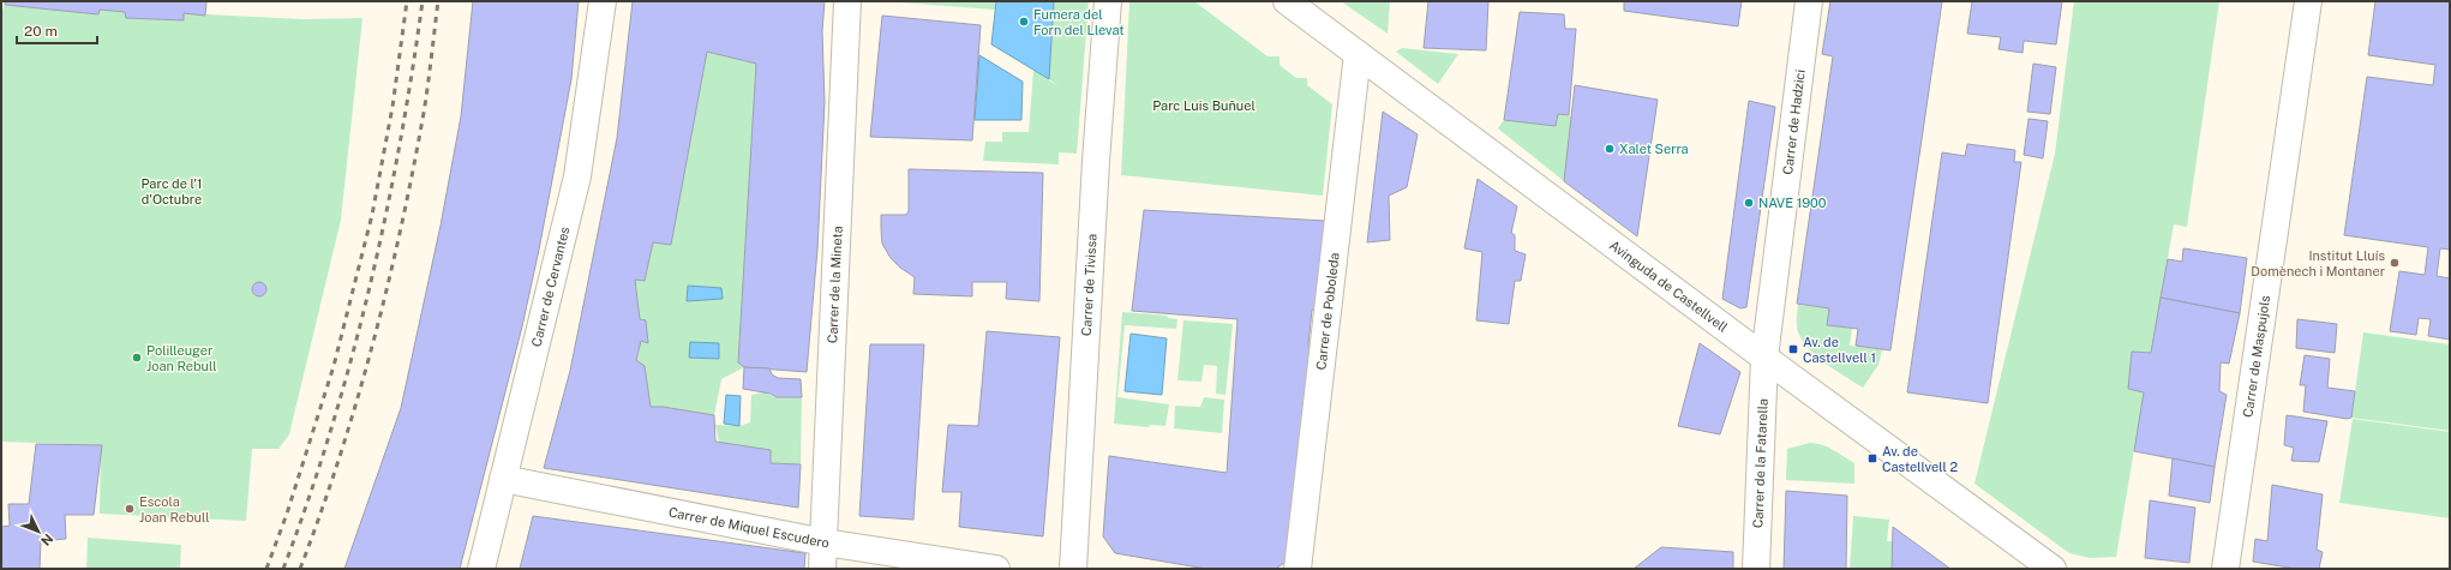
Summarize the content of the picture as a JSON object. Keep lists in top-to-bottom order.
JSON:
{
  "streets": {
    "street": [
      "Carrer de Hadzici",
      "Carrer de Tivissa",
      "Carrer de la Mineta",
      "Carrer de Cervantes",
      "Avinguda de Castellvell",
      "Carrer de Poboleda",
      "Carrer de Maspujols",
      "Carrer de la Fatarella",
      "Carrer de Miquel Escudero"
    ]
  },
  "crossings": [
    ["Carrer de Hadzici", "Avinguda de Castellvell"],
    ["Carrer de Hadzici", "Carrer de la Fatarella"],
    ["Carrer de la Mineta", "Carrer de Miquel Escudero"],
    ["Carrer de Cervantes", "Carrer de Miquel Escudero"],
    ["Avinguda de Castellvell", "Carrer de Poboleda"],
    ["Avinguda de Castellvell", "Carrer de la Fatarella"]
  ],
  "parks": ["Parc Luis Buñuel", "Parc de l'1 d'Octubre"],
  "places": {
    "other": [
      "Fumera del Forn del Llevat",
      "Xalet Serra",
      "NAVE 1900",
      "Institut Lluís Domènech i Montaner",
      "Polilleuger Joan Rebull",
      "Escola Joan Rebull"
    ],
    "transit": ["Av. de Castellvell 1", "Av. de Castellvell 2"]
  },
  "scale_bar": "20 m",
  "north": "bottom right"
}
